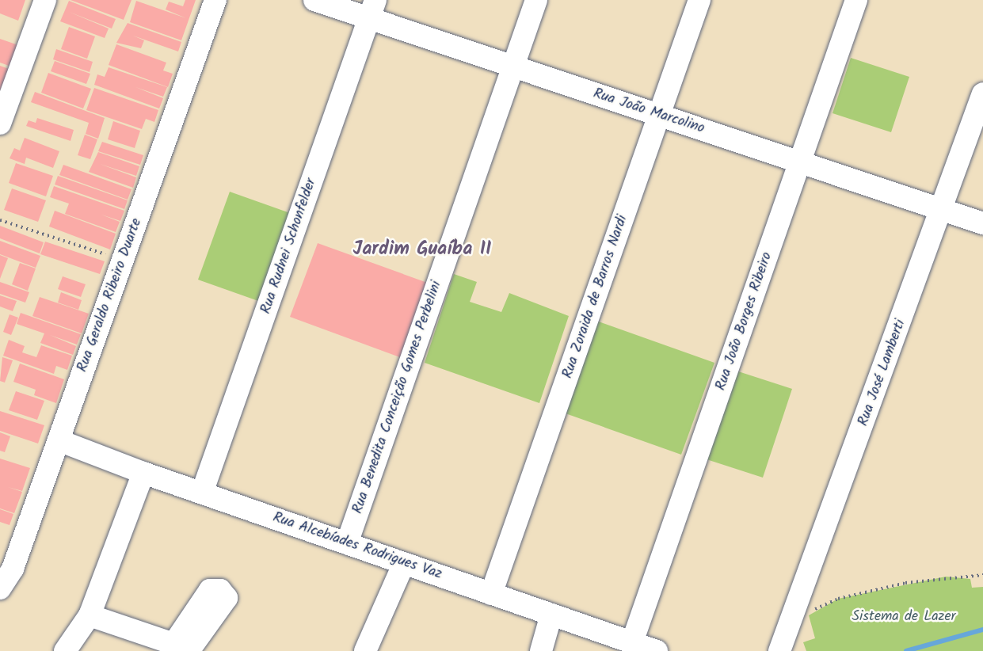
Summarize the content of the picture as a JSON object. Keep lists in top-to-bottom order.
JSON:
{
  "streets": {
    "street": [
      "Rua João Marcolino",
      "Rua Rudnei Schonfelder",
      "Rua Geraldo Ribeiro Duarte",
      "Rua Zoraida de Barros Nardi",
      "Rua João Borges Ribeiro",
      "Rua José Lamberti",
      "Rua Benedita Conceição Gomes Perbelini",
      "Rua Alcebíades Rodrigues Vaz"
    ]
  },
  "crossings": [
    ["Rua João Marcolino", "Rua Rudnei Schonfelder"],
    ["Rua João Marcolino", "Rua Zoraida de Barros Nardi"],
    ["Rua João Marcolino", "Rua João Borges Ribeiro"],
    ["Rua João Marcolino", "Rua José Lamberti"],
    ["Rua João Marcolino", "Rua Benedita Conceição Gomes Perbelini"],
    ["Rua Rudnei Schonfelder", "Rua Alcebíades Rodrigues Vaz"],
    ["Rua Geraldo Ribeiro Duarte", "Rua Alcebíades Rodrigues Vaz"],
    ["Rua Zoraida de Barros Nardi", "Rua Alcebíades Rodrigues Vaz"],
    ["Rua João Borges Ribeiro", "Rua Alcebíades Rodrigues Vaz"],
    ["Rua Benedita Conceição Gomes Perbelini", "Rua Alcebíades Rodrigues Vaz"]
  ],
  "districts": ["Jardim Guaíba II"],
  "parks": ["Sistema de Lazer"]
}
